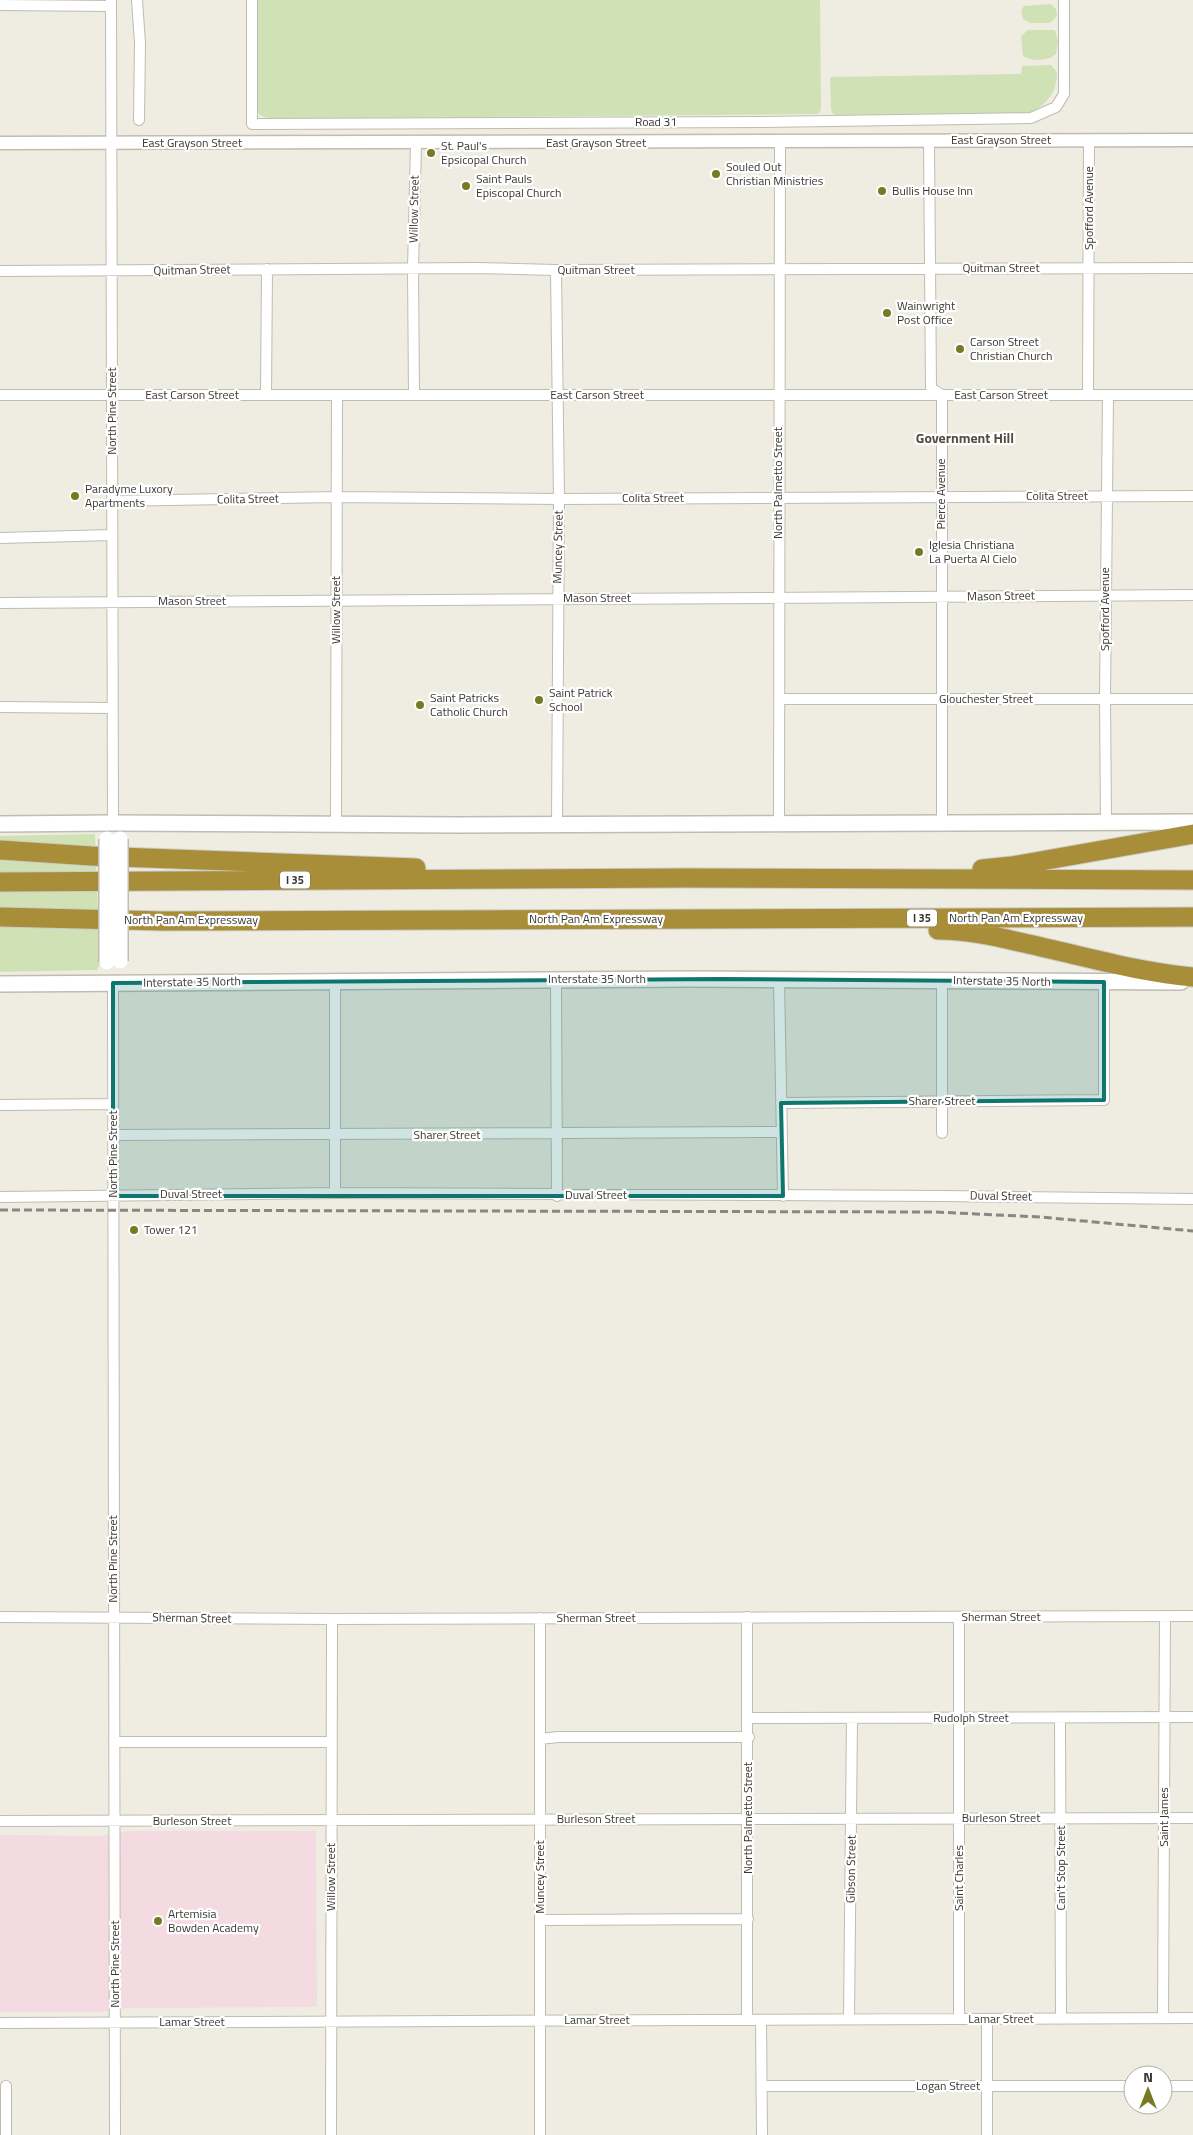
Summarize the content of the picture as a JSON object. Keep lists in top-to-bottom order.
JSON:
{
  "streets": {
    "highway": ["I 35", "North Pan Am Expressway"],
    "main road": ["North Pine Street", "Interstate 35 North"],
    "street": [
      "Road 31",
      "East Grayson Street",
      "Spofford Avenue",
      "Willow Street",
      "Quitman Street",
      "East Carson Street",
      "North Palmetto Street",
      "Pierce Avenue",
      "Colita Street",
      "Muncey Street",
      "Mason Street",
      "Glouchester Street",
      "Sharer Street",
      "Duval Street",
      "Sherman Street",
      "Rudolph Street",
      "Saint James",
      "Burleson Street",
      "Can't Stop Street",
      "Gibson Street",
      "Saint Charles",
      "Lamar Street",
      "Logan Street"
    ]
  },
  "crossings": [
    ["East Grayson Street", "Spofford Avenue"],
    ["East Grayson Street", "Willow Street"],
    ["East Grayson Street", "North Pine Street"],
    ["East Grayson Street", "North Palmetto Street"],
    ["Spofford Avenue", "Quitman Street"],
    ["Spofford Avenue", "East Carson Street"],
    ["Spofford Avenue", "Colita Street"],
    ["Spofford Avenue", "Mason Street"],
    ["Spofford Avenue", "Glouchester Street"],
    ["Willow Street", "Quitman Street"],
    ["Willow Street", "East Carson Street"],
    ["Willow Street", "Colita Street"],
    ["Willow Street", "Mason Street"],
    ["Willow Street", "Sherman Street"],
    ["Willow Street", "Burleson Street"],
    ["Willow Street", "Lamar Street"],
    ["Quitman Street", "North Pine Street"],
    ["Quitman Street", "North Palmetto Street"],
    ["Quitman Street", "Muncey Street"],
    ["East Carson Street", "North Pine Street"],
    ["East Carson Street", "North Palmetto Street"],
    ["East Carson Street", "Pierce Avenue"],
    ["East Carson Street", "Muncey Street"],
    ["North Pine Street", "Colita Street"],
    ["North Pine Street", "Mason Street"],
    ["North Pine Street", "Interstate 35 North"],
    ["North Pine Street", "Sharer Street"],
    ["North Pine Street", "Duval Street"],
    ["North Pine Street", "Sherman Street"],
    ["North Pine Street", "Burleson Street"],
    ["North Pine Street", "Lamar Street"],
    ["North Palmetto Street", "Colita Street"],
    ["North Palmetto Street", "Mason Street"],
    ["North Palmetto Street", "Glouchester Street"],
    ["North Palmetto Street", "Sherman Street"],
    ["North Palmetto Street", "Rudolph Street"],
    ["North Palmetto Street", "Burleson Street"],
    ["North Palmetto Street", "Lamar Street"],
    ["Pierce Avenue", "Colita Street"],
    ["Pierce Avenue", "Mason Street"],
    ["Pierce Avenue", "Glouchester Street"],
    ["Colita Street", "Muncey Street"],
    ["Muncey Street", "Mason Street"],
    ["Muncey Street", "Sherman Street"],
    ["Muncey Street", "Burleson Street"],
    ["Muncey Street", "Lamar Street"],
    ["Interstate 35 North", "Sharer Street"],
    ["Sherman Street", "Saint James"],
    ["Sherman Street", "Saint Charles"],
    ["Rudolph Street", "Saint James"],
    ["Rudolph Street", "Can't Stop Street"],
    ["Rudolph Street", "Gibson Street"],
    ["Rudolph Street", "Saint Charles"],
    ["Saint James", "Burleson Street"],
    ["Saint James", "Lamar Street"],
    ["Burleson Street", "Can't Stop Street"],
    ["Burleson Street", "Gibson Street"],
    ["Burleson Street", "Saint Charles"],
    ["Can't Stop Street", "Lamar Street"],
    ["Gibson Street", "Lamar Street"],
    ["Saint Charles", "Lamar Street"]
  ],
  "districts": ["Government Hill"],
  "places": [
    "St. Paul's Epsicopal Church",
    "Souled Out Christian Ministries",
    "Saint Pauls Episcopal Church",
    "Bullis House Inn",
    "Wainwright Post Office",
    "Carson Street Christian Church",
    "Paradyme Luxory Apartments",
    "Iglesia Christiana La Puerta Al Cielo",
    "Saint Patrick School",
    "Saint Patricks Catholic Church",
    "Tower 121",
    "Artemisia Bowden Academy"
  ],
  "north": "top"
}
